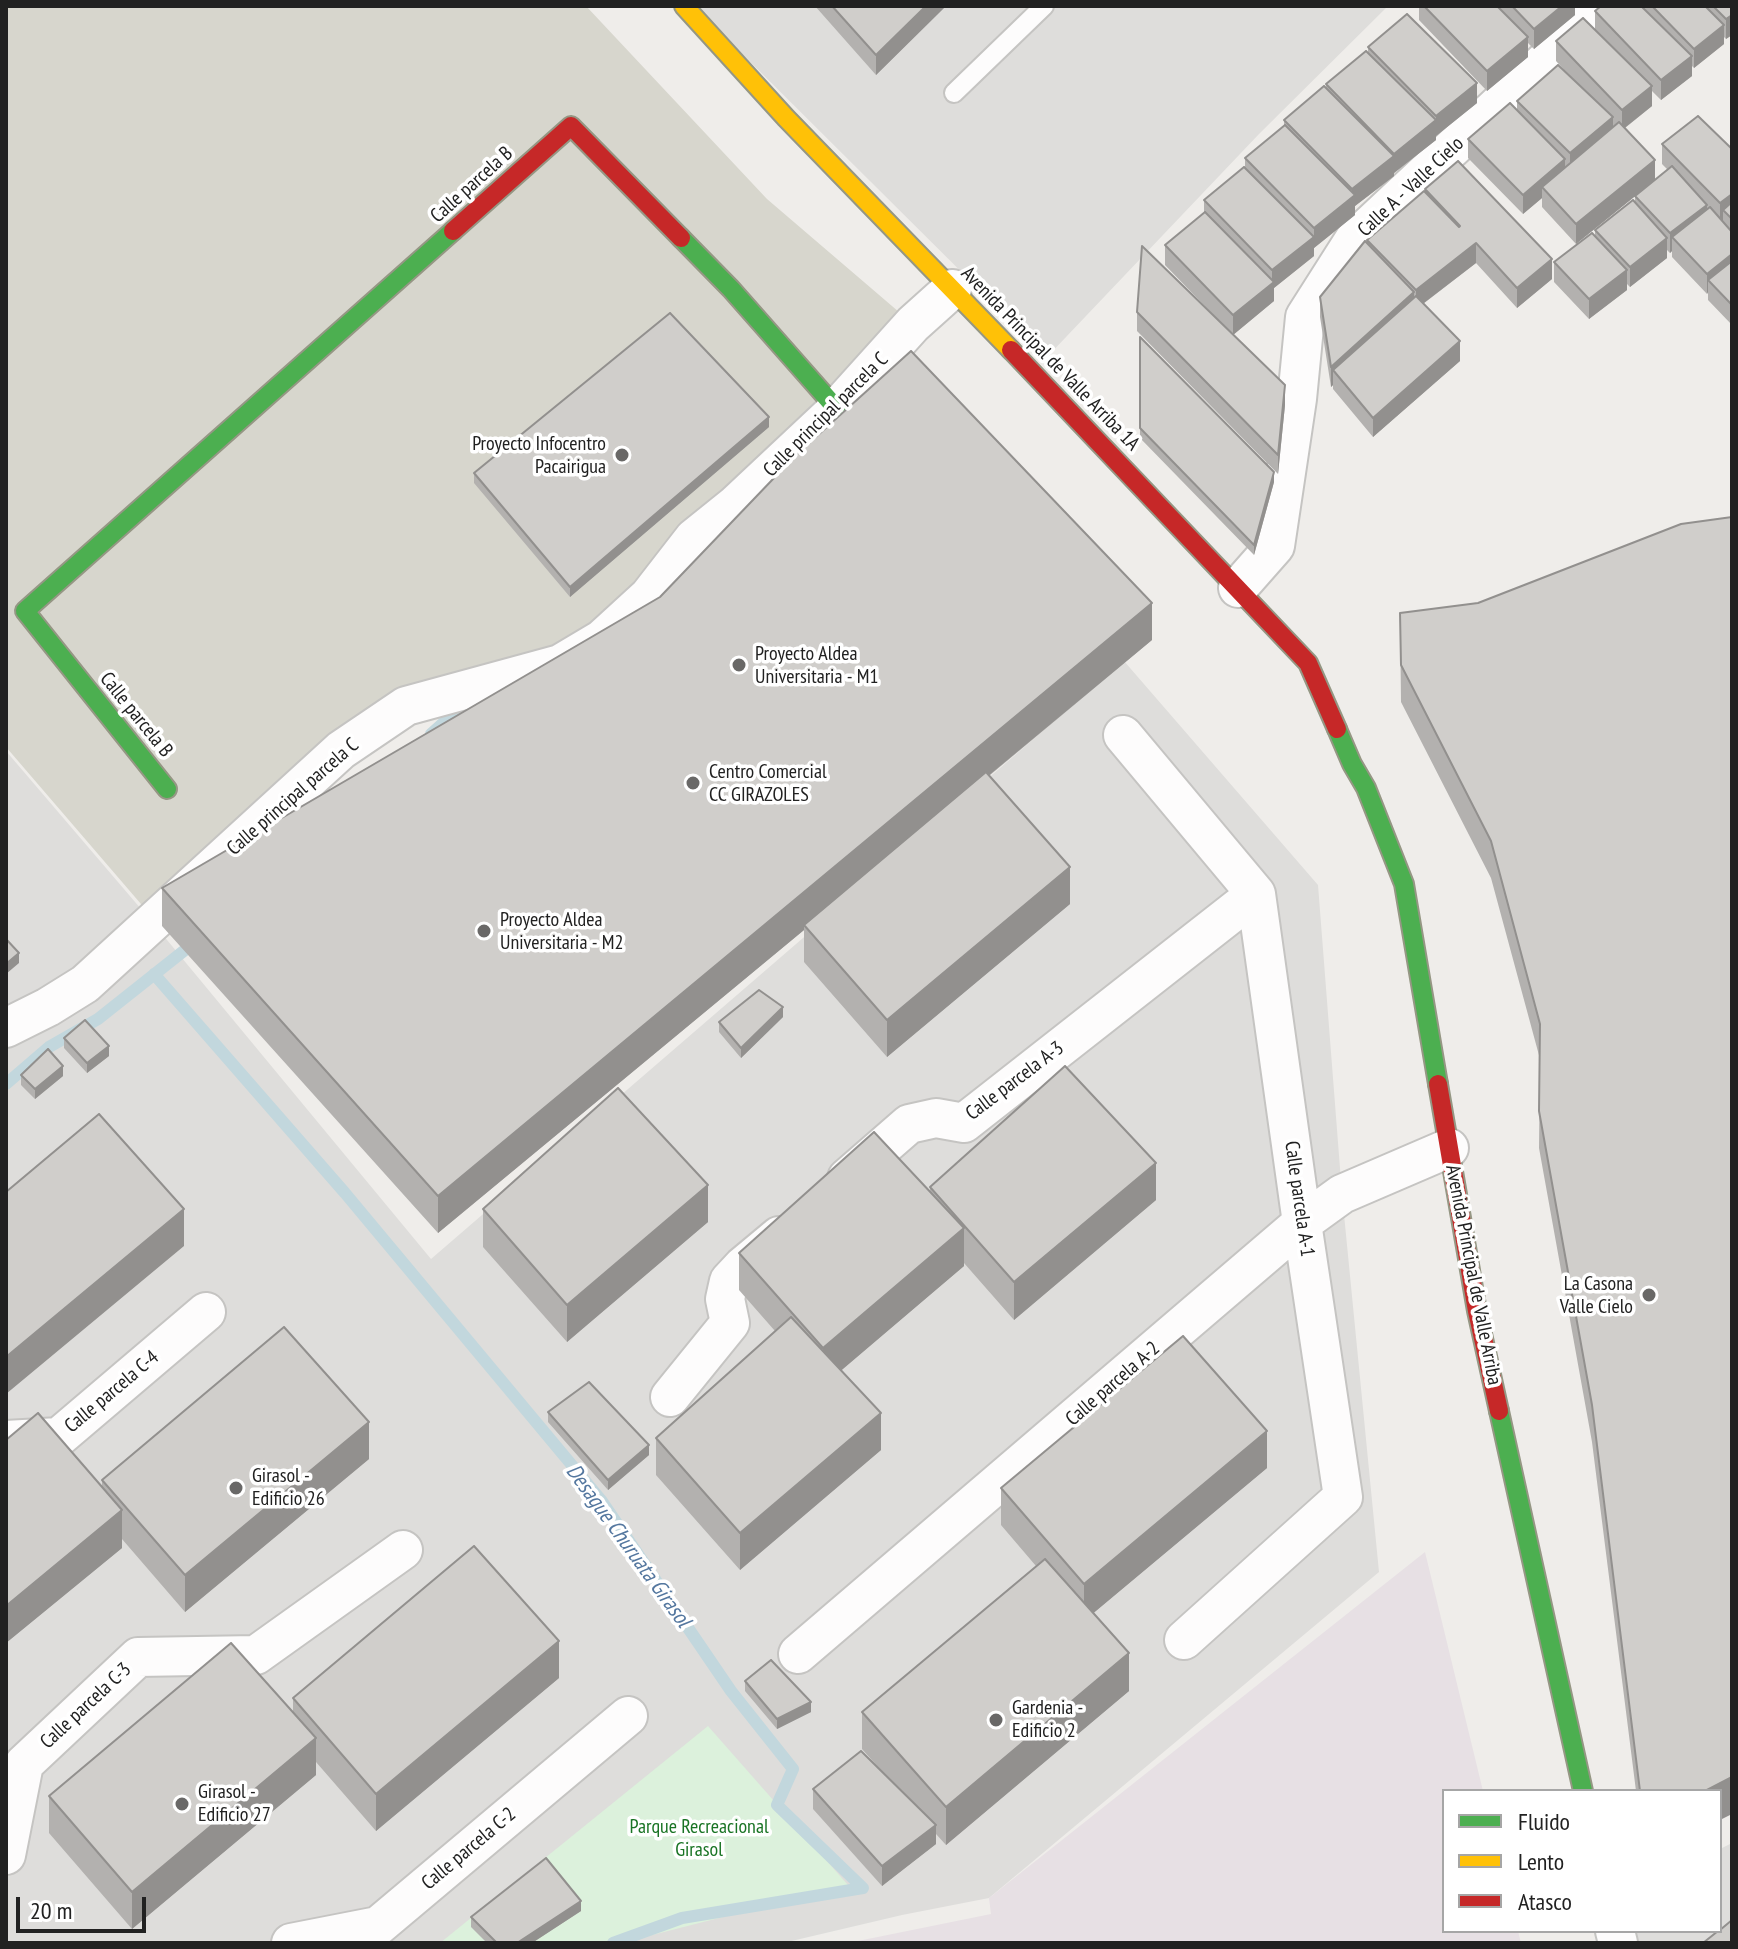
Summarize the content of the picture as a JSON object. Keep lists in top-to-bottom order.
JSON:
{
  "streets": {
    "street": [
      "Calle parcela B",
      "Calle A - Valle Cielo",
      "Avenida Principal de Valle Arriba 1A",
      "Calle principal parcela C",
      "Calle parcela A-3",
      "Calle parcela A-1",
      "Avenida Principal de Valle Arriba",
      "Calle parcela A-2",
      "Calle parcela C-4",
      "Calle parcela C-3",
      "Calle parcela C-2"
    ]
  },
  "crossings": [
    ["Calle parcela B", "Calle principal parcela C"],
    ["Calle A - Valle Cielo", "Avenida Principal de Valle Arriba 1A"],
    ["Avenida Principal de Valle Arriba 1A", "Calle principal parcela C"],
    ["Avenida Principal de Valle Arriba 1A", "Avenida Principal de Valle Arriba"],
    ["Calle parcela A-3", "Calle parcela A-1"],
    ["Calle parcela A-1", "Calle parcela A-2"],
    ["Avenida Principal de Valle Arriba", "Calle parcela A-2"]
  ],
  "water": ["Desague Churuata Girasol"],
  "parks": ["Parque Recreacional Girasol"],
  "places": [
    "Proyecto Infocentro Pacairigua",
    "Proyecto Aldea Universitaria - M1",
    "Centro Comercial CC GIRAZOLES",
    "Proyecto Aldea Universitaria - M2",
    "La Casona Valle Cielo",
    "Girasol - Edificio 26",
    "Gardenia - Edificio 2",
    "Girasol - Edificio 27"
  ],
  "legend": ["Fluido", "Lento", "Atasco"],
  "scale_bar": "20 m"
}
